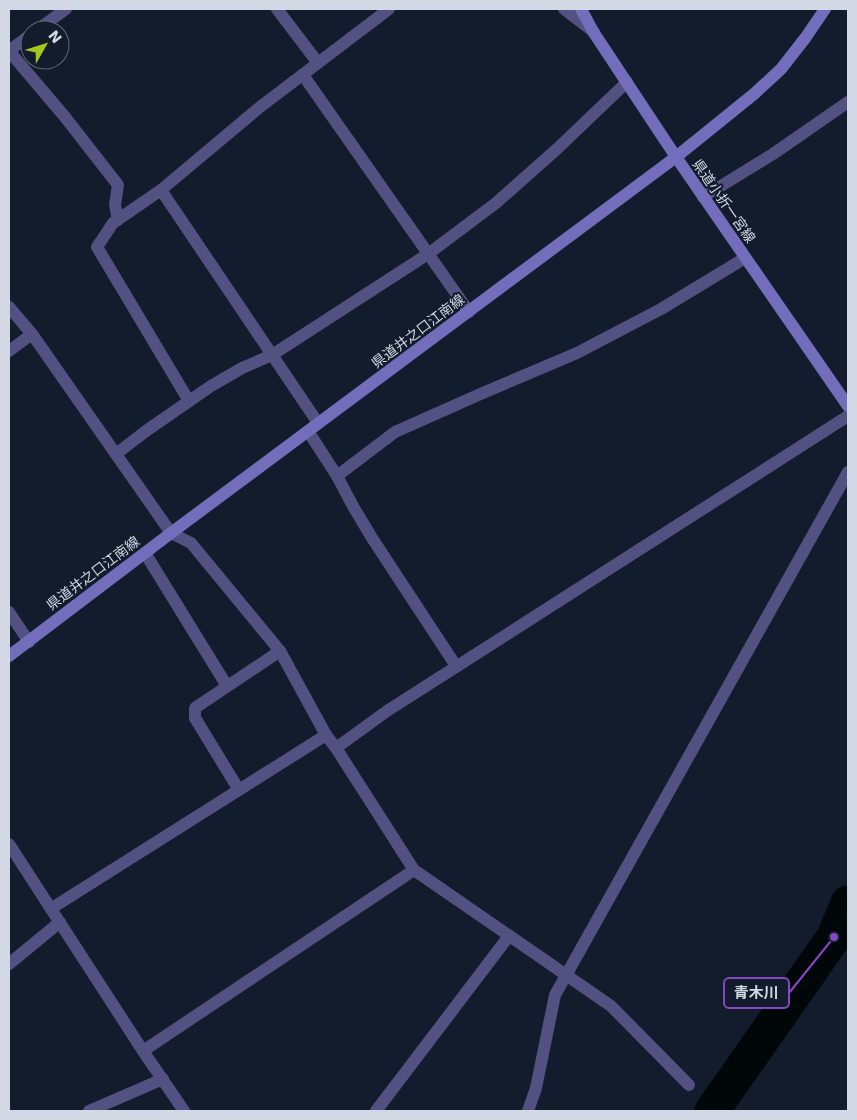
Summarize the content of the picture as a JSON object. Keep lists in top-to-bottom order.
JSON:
{
  "streets": {
    "main road": ["県道小折一宮線", "県道井之口江南線"]
  },
  "crossings": [
    ["県道小折一宮線", "県道井之口江南線"]
  ],
  "places": ["青木川"],
  "north": "top right"
}
